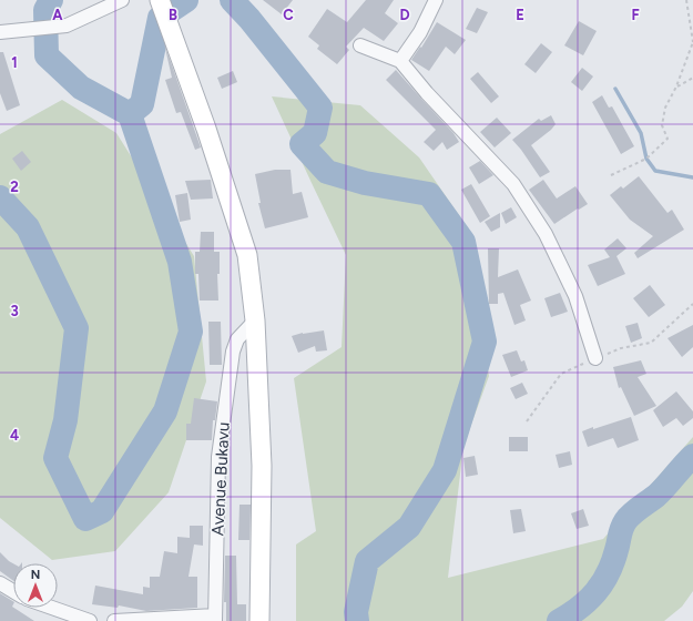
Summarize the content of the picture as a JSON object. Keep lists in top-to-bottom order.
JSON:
{
  "streets": {
    "street": ["Avenue Bukavu"]
  },
  "north": "top",
  "grid": {
    "columns": [
      "A",
      "B",
      "C",
      "D",
      "E",
      "F"
    ],
    "rows": [
      "1",
      "2",
      "3",
      "4"
    ]
  }
}
